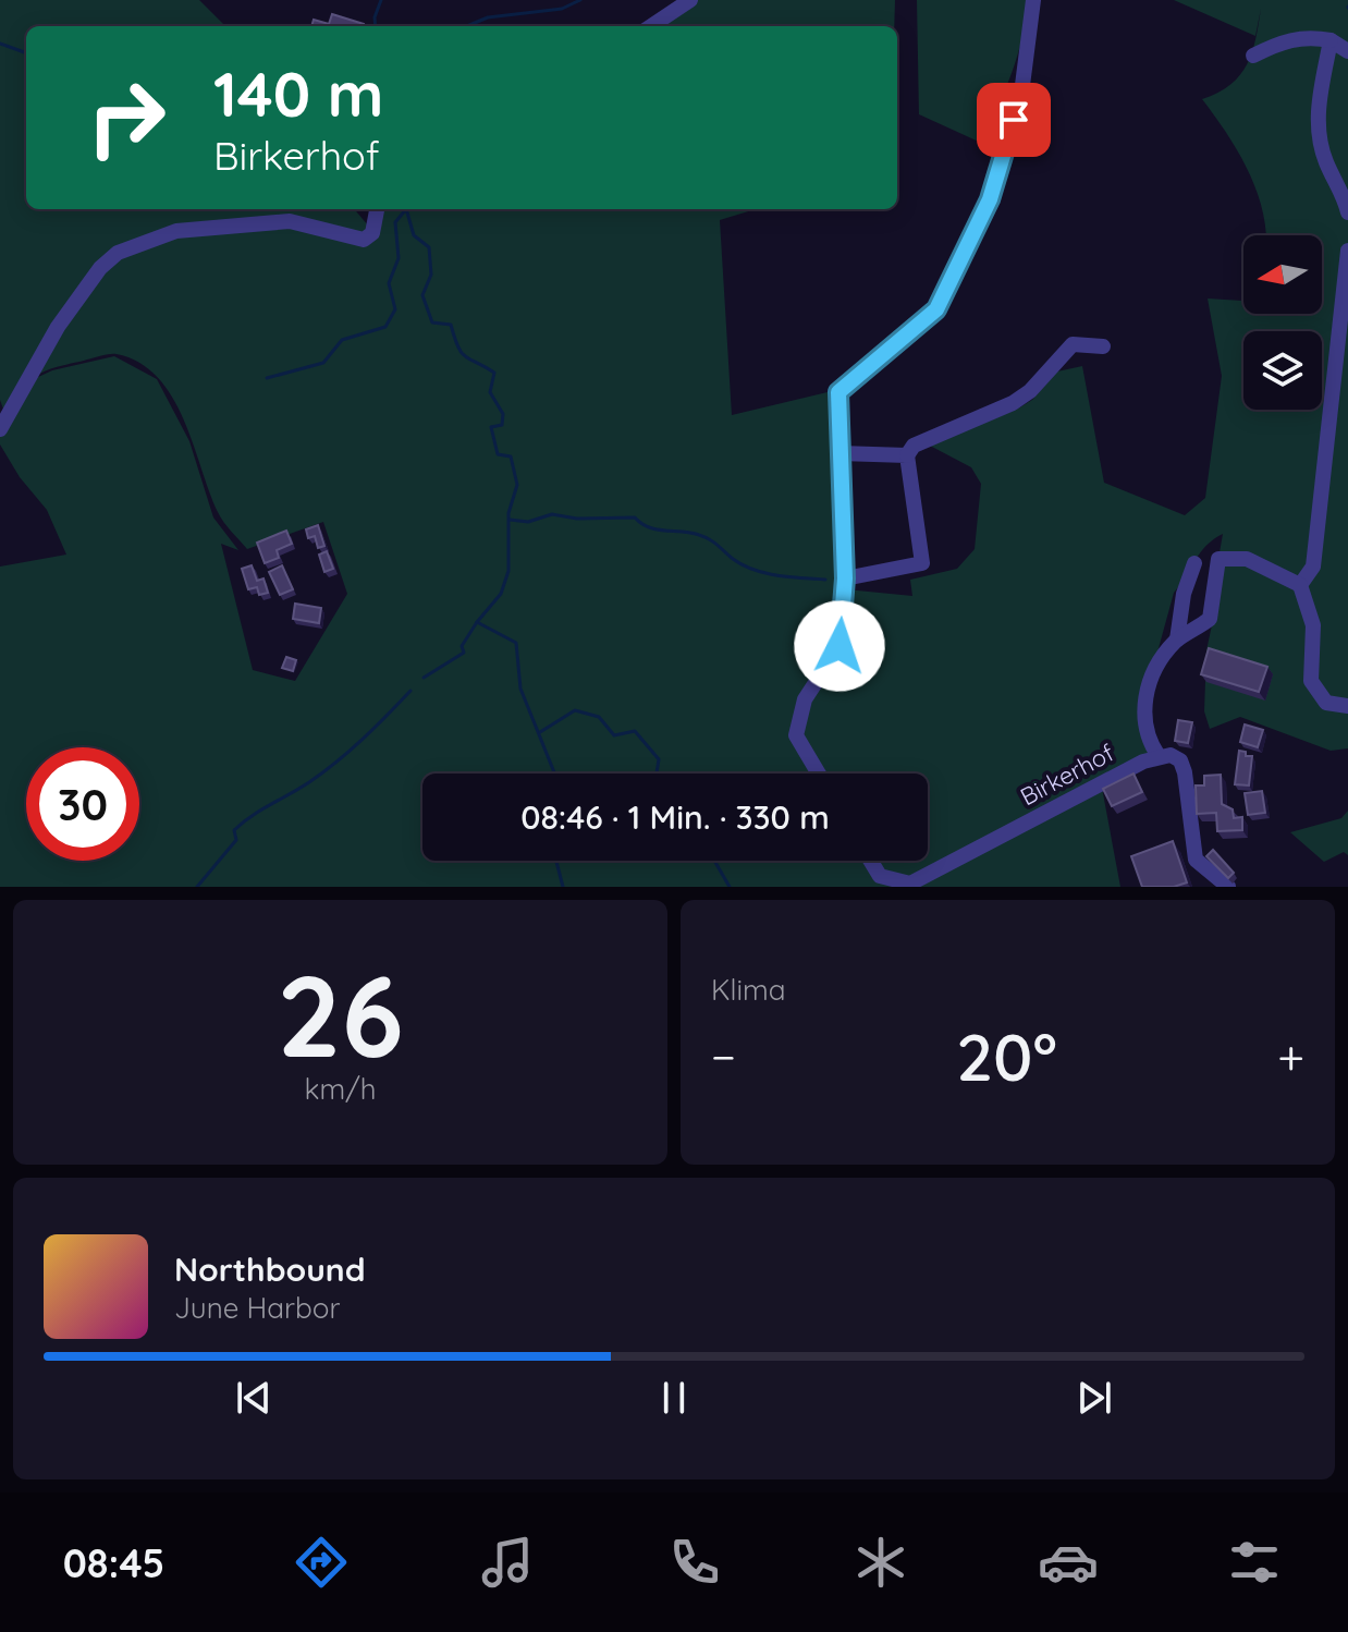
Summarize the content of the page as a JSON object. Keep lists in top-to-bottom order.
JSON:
{
  "streets": {
    "street": ["Birkerhof"]
  },
  "north": "left",
  "page": {
    "turn": ["140 m", "Birkerhof"],
    "limit": "30",
    "trip": "08:46 · 1 Min. · 330 m",
    "tile": [
      ["26", "km/h"],
      "Klima"
    ],
    "heat": ["−", "20°", "+"],
    "song": ["Northbound", "June Harbor"],
    "tabs": "08:45"
  }
}
